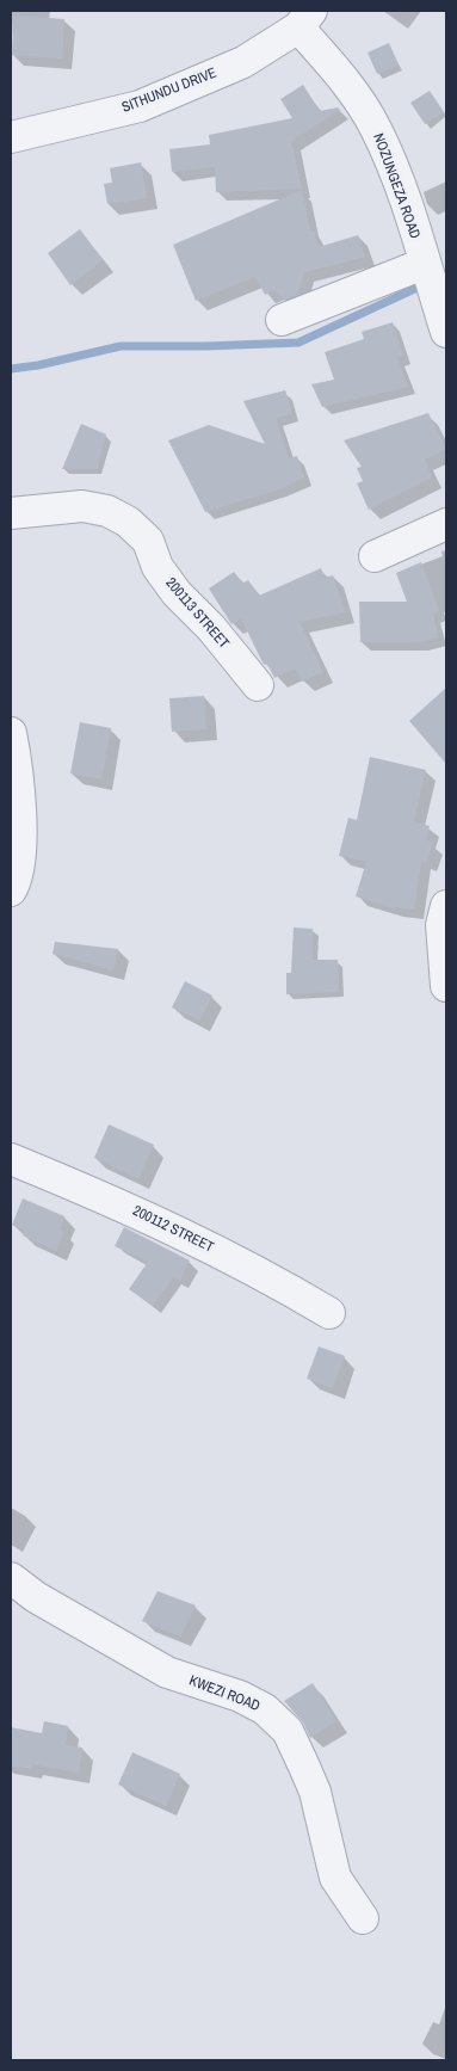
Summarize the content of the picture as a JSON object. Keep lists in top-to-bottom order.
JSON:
{
  "streets": {
    "street": [
      "SITHUNDU DRIVE",
      "NOZUNGEZA ROAD",
      "200113 STREET",
      "200112 STREET",
      "KWEZI ROAD"
    ]
  },
  "crossings": [
    ["SITHUNDU DRIVE", "NOZUNGEZA ROAD"]
  ]
}
